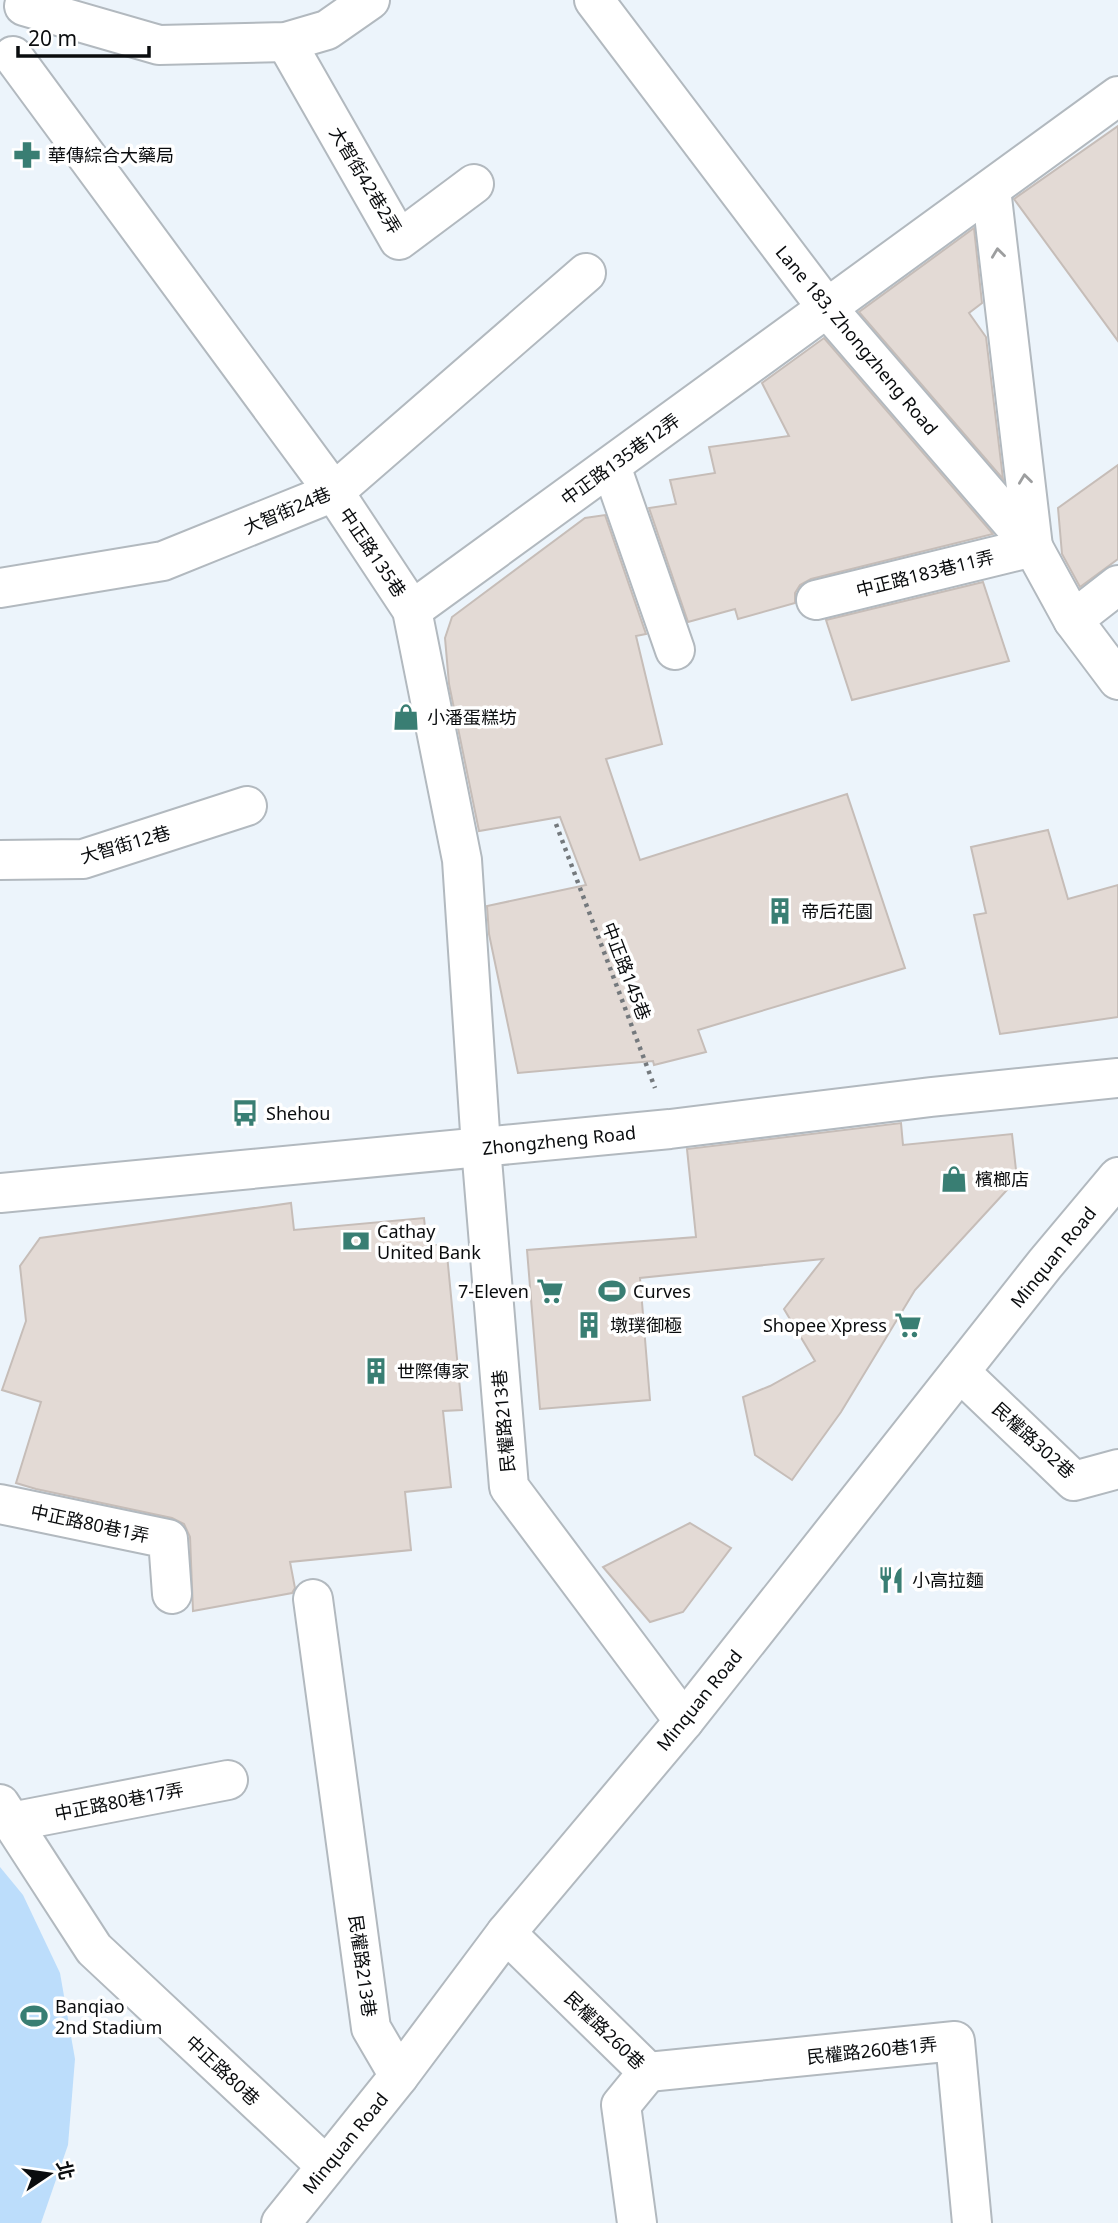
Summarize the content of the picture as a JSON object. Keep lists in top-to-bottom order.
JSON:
{
  "streets": {
    "street": [
      "大智街42巷2弄",
      "Lane 183, Zhongzheng Road",
      "中正路135巷12弄",
      "大智街24巷",
      "中正路135巷",
      "中正路183巷11弄",
      "大智街12巷",
      "Zhongzheng Road",
      "Minquan Road",
      "民權路213巷",
      "民權路302巷",
      "中正路80巷1弄",
      "中正路80巷17弄",
      "民權路260巷",
      "民權路260巷1弄",
      "中正路80巷"
    ],
    "path": ["中正路145巷"]
  },
  "crossings": [
    ["Lane 183, Zhongzheng Road", "中正路135巷12弄"],
    ["Lane 183, Zhongzheng Road", "中正路183巷11弄"],
    ["中正路135巷12弄", "中正路135巷"],
    ["大智街24巷", "中正路135巷"],
    ["中正路135巷", "Zhongzheng Road"],
    ["中正路135巷", "民權路213巷"],
    ["中正路145巷", "Zhongzheng Road"],
    ["Zhongzheng Road", "民權路213巷"],
    ["Minquan Road", "民權路213巷"],
    ["Minquan Road", "民權路302巷"],
    ["Minquan Road", "民權路260巷"],
    ["Minquan Road", "中正路80巷"],
    ["中正路80巷17弄", "中正路80巷"],
    ["民權路260巷", "民權路260巷1弄"]
  ],
  "places": {
    "pharmacy": ["華傳綜合大藥局"],
    "shop": ["小潘蛋糕坊", "檳榔店"],
    "building": ["帝后花園", "墩璞御極", "世際傳家"],
    "bus stop": ["Shehou"],
    "bank": ["Cathay United Bank"],
    "supermarket": ["7-Eleven", "Shopee Xpress"],
    "sports": ["Curves", "Banqiao 2nd Stadium"],
    "restaurant": ["小高拉麵"]
  },
  "scale_bar": "20 m",
  "north": "right"
}
